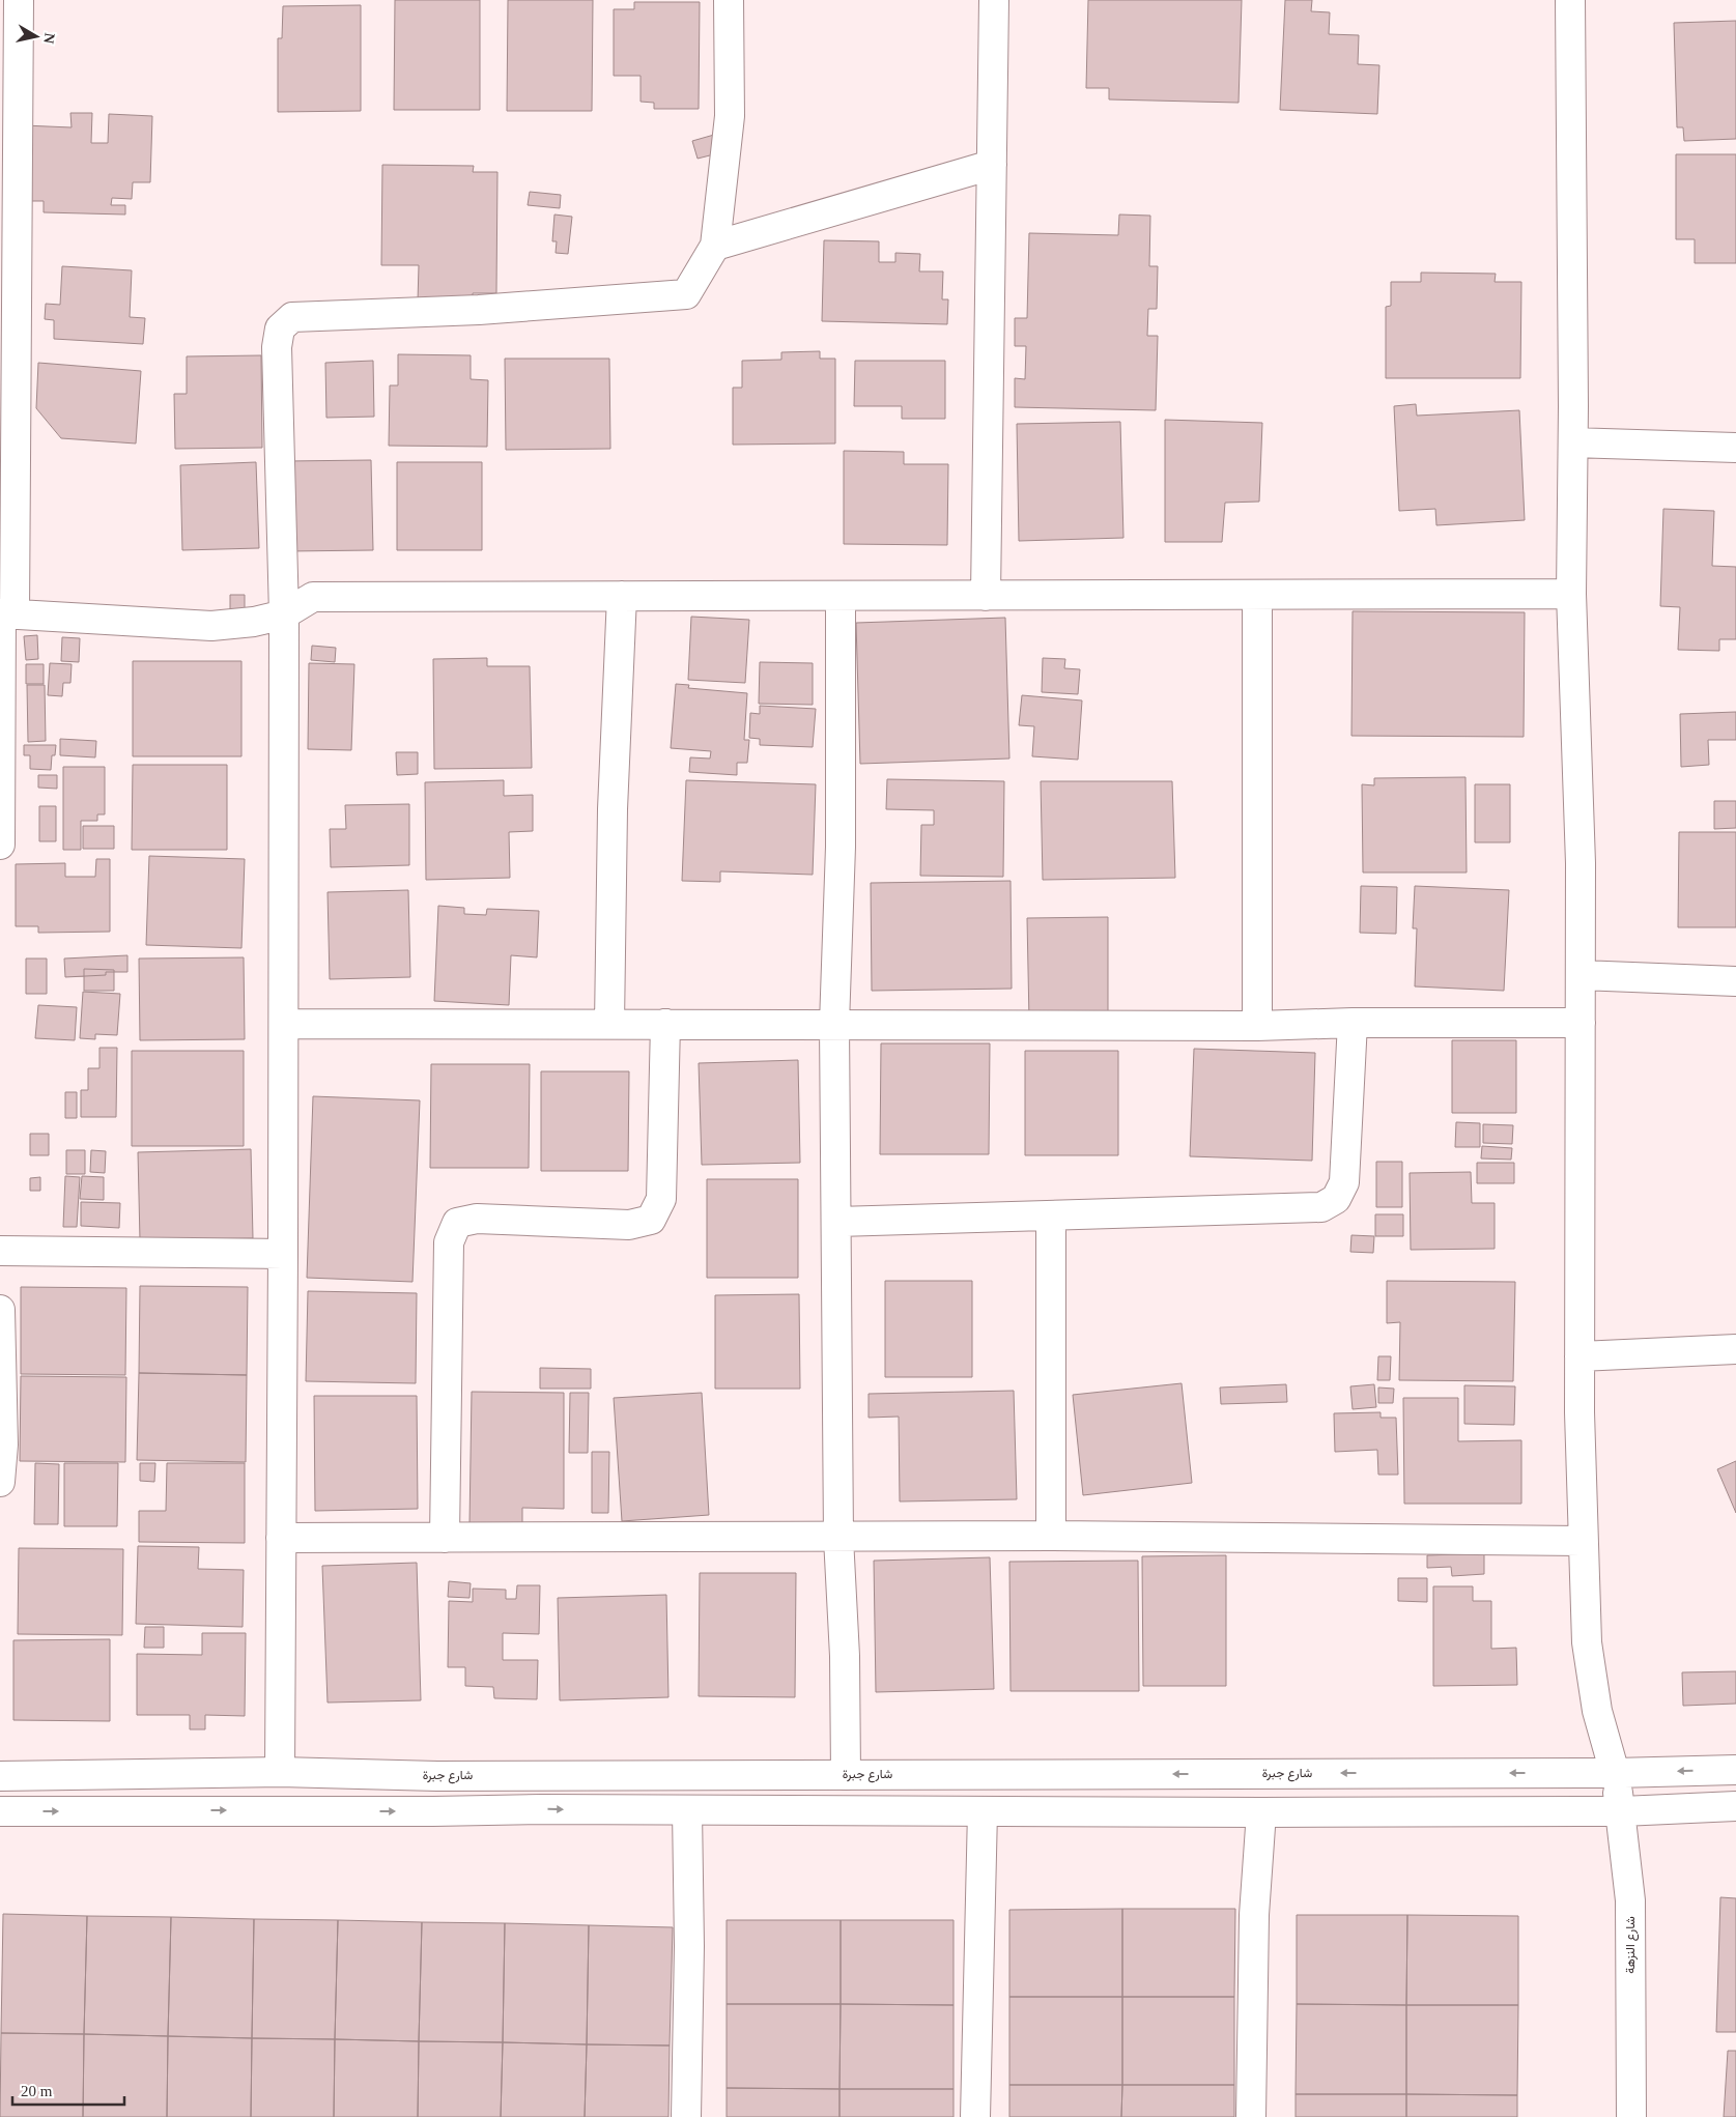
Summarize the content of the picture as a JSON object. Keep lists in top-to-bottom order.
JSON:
{
  "streets": {
    "street": ["شارع جبرة", "شارع النزهة"]
  },
  "crossings": [
    ["شارع جبرة", "شارع النزهة"]
  ],
  "scale_bar": "20 m",
  "north": "right"
}
